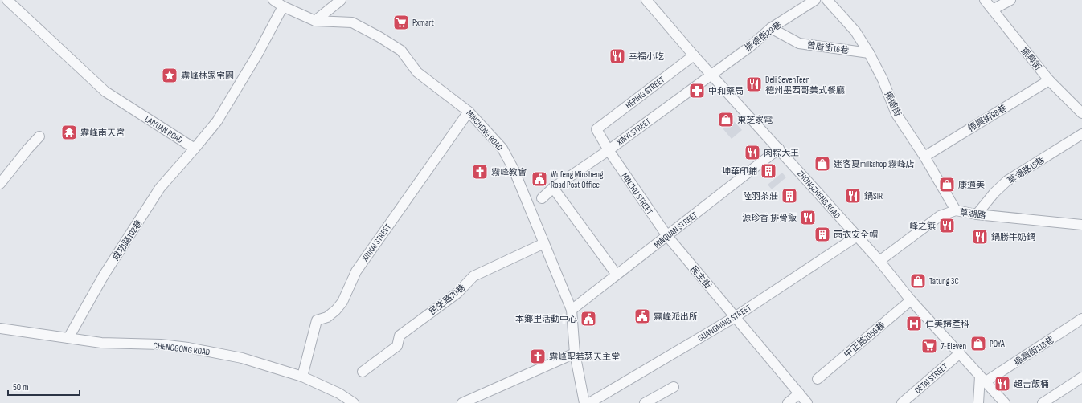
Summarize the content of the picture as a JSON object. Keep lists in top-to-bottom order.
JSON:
{
  "streets": {
    "street": [
      "振德街29巷",
      "曾厝街16巷",
      "振興街",
      "HEPING STREET",
      "振德街",
      "振興街98巷",
      "LAIYUAN ROAD",
      "MINSHENG ROAD",
      "XINYI STREET",
      "草湖路15巷",
      "MINZHU STREET",
      "ZHONGZHENG ROAD",
      "草湖路",
      "MINQUAN STREET",
      "成功路102巷",
      "XINKAI STREET",
      "民主街",
      "民生路70巷",
      "GUANGMING STREET",
      "中正路1056巷",
      "CHENGGONG ROAD",
      "振興街118巷",
      "DETAI STREET"
    ]
  },
  "crossings": [
    ["振德街29巷", "曾厝街16巷"],
    ["振德街29巷", "XINYI STREET"],
    ["振德街29巷", "ZHONGZHENG ROAD"],
    ["曾厝街16巷", "振德街"],
    ["振興街", "振興街98巷"],
    ["HEPING STREET", "XINYI STREET"],
    ["HEPING STREET", "MINZHU STREET"],
    ["HEPING STREET", "ZHONGZHENG ROAD"],
    ["振德街", "振興街98巷"],
    ["振德街", "草湖路"],
    ["LAIYUAN ROAD", "成功路102巷"],
    ["MINSHENG ROAD", "MINQUAN STREET"],
    ["MINSHENG ROAD", "XINKAI STREET"],
    ["MINSHENG ROAD", "民生路70巷"],
    ["XINYI STREET", "MINZHU STREET"],
    ["XINYI STREET", "ZHONGZHENG ROAD"],
    ["草湖路15巷", "草湖路"],
    ["MINZHU STREET", "MINQUAN STREET"],
    ["MINZHU STREET", "民主街"],
    ["ZHONGZHENG ROAD", "草湖路"],
    ["ZHONGZHENG ROAD", "MINQUAN STREET"],
    ["ZHONGZHENG ROAD", "GUANGMING STREET"],
    ["ZHONGZHENG ROAD", "中正路1056巷"],
    ["ZHONGZHENG ROAD", "振興街118巷"],
    ["ZHONGZHENG ROAD", "DETAI STREET"],
    ["MINQUAN STREET", "民主街"],
    ["成功路102巷", "CHENGGONG ROAD"],
    ["XINKAI STREET", "CHENGGONG ROAD"],
    ["民主街", "GUANGMING STREET"]
  ],
  "places": {
    "supermarket": ["Pxmart", "7-Eleven"],
    "restaurant": [
      "幸福小吃",
      "Deli SevenTeen 德州墨西哥美式餐廳",
      "肉粽大王",
      "鍋SIR",
      "源珍香 排骨飯",
      "峰之饌",
      "鍋勝牛奶鍋",
      "超吉飯桶"
    ],
    "place": ["霧峰林家宅園"],
    "pharmacy": ["中和藥局"],
    "shop": [
      "東芝家電",
      "迷客夏milkshop 霧峰店",
      "康適美",
      "Tatung 3C",
      "POYA"
    ],
    "temple": ["霧峰南天宮"],
    "building": ["坤華印鋪", "陸羽茶莊", "雨衣安全帽"],
    "church": ["霧峰教會", "霧峰聖若瑟天主堂"],
    "public building": ["Wufeng Minsheng Road Post Office", "霧峰派出所", "本鄉里活動中心"],
    "hospital": ["仁美婦產科"]
  },
  "scale_bar": "50 m"
}
